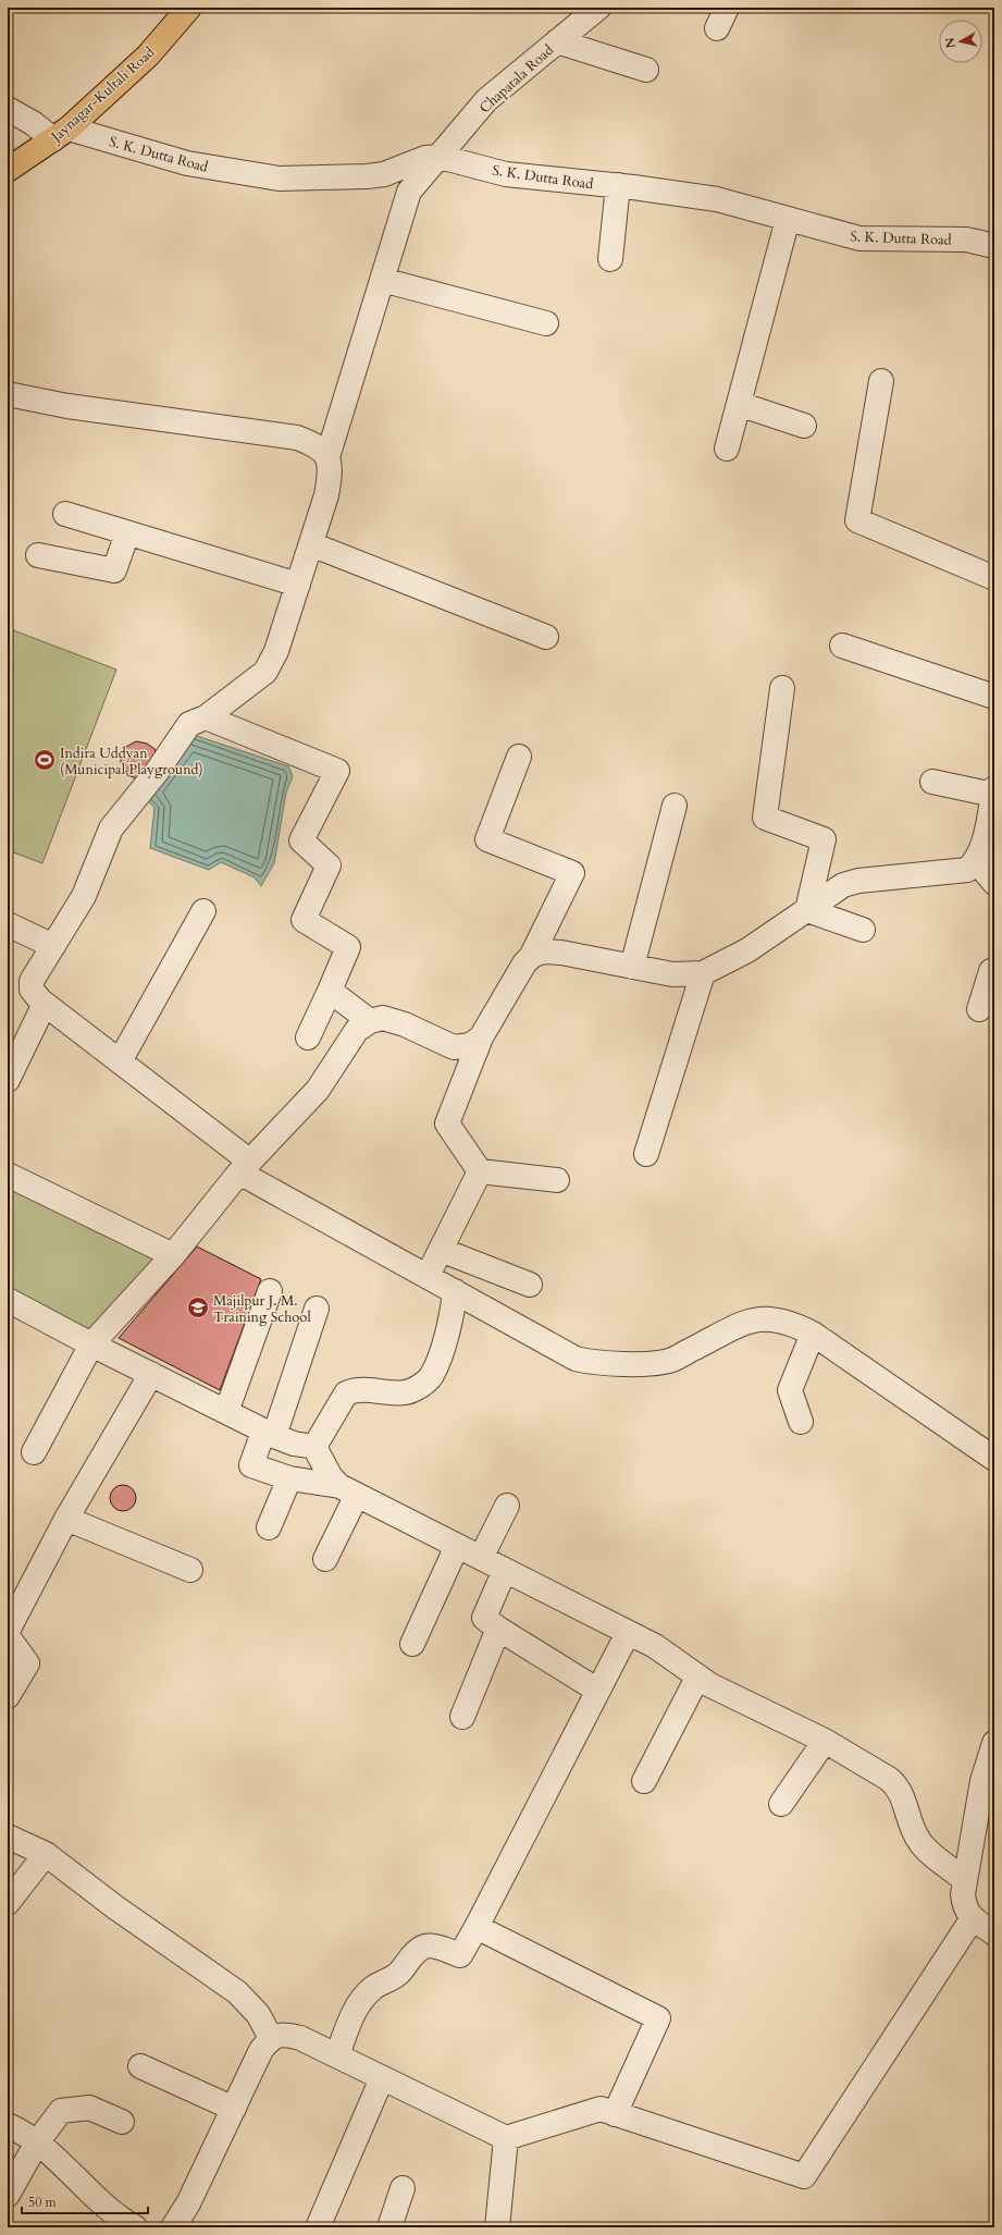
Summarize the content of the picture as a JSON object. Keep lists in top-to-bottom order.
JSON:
{
  "streets": {
    "main road": ["Jaynagar-Kultali Road"],
    "street": ["Chapatala Road", "S. K. Dutta Road"]
  },
  "crossings": [
    ["Chapatala Road", "S. K. Dutta Road"],
    ["Jaynagar-Kultali Road", "S. K. Dutta Road"]
  ],
  "places": {
    "sports": ["Indira Uddyan (Municipal Playground)"],
    "school or university": ["Majilpur J. M. Training School"]
  },
  "scale_bar": "50 m",
  "north": "left"
}
